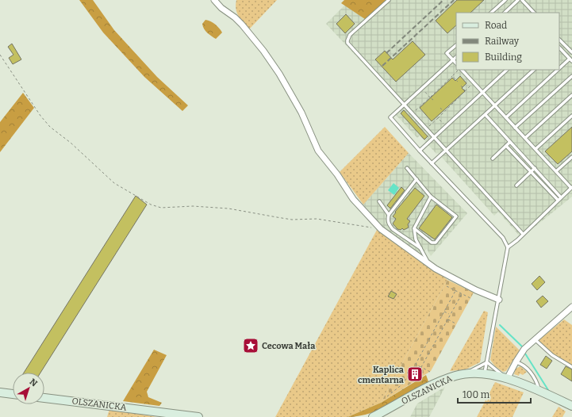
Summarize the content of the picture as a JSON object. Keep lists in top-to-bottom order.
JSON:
{
  "streets": {
    "street": ["OLSZANICKA"]
  },
  "places": {
    "place": ["Cecowa Mała"],
    "building": ["Kaplica cmentarna"]
  },
  "legend": ["Road", "Railway", "Building"],
  "scale_bar": "100 m",
  "north": "top right"
}
